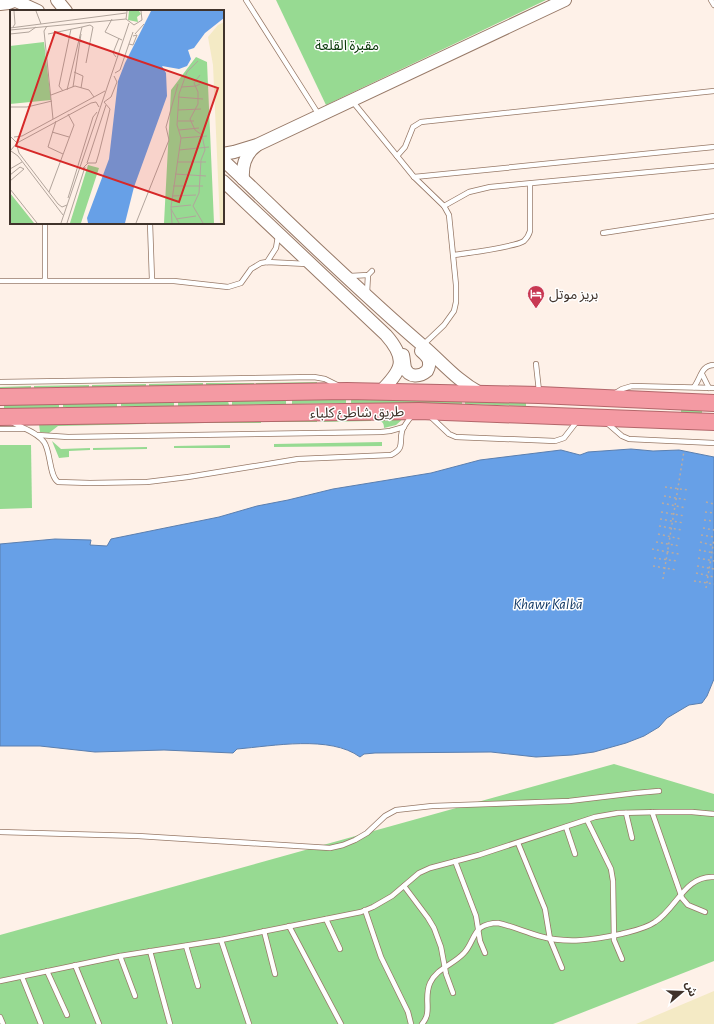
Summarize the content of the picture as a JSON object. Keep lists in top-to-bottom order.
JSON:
{
  "streets": {
    "highway": ["طريق شاطئ كلباء"]
  },
  "water": ["Khawr Kalbā"],
  "parks": ["مقبرة القلعة"],
  "places": {
    "hotel": ["بريز موتل"]
  },
  "north": "right"
}
